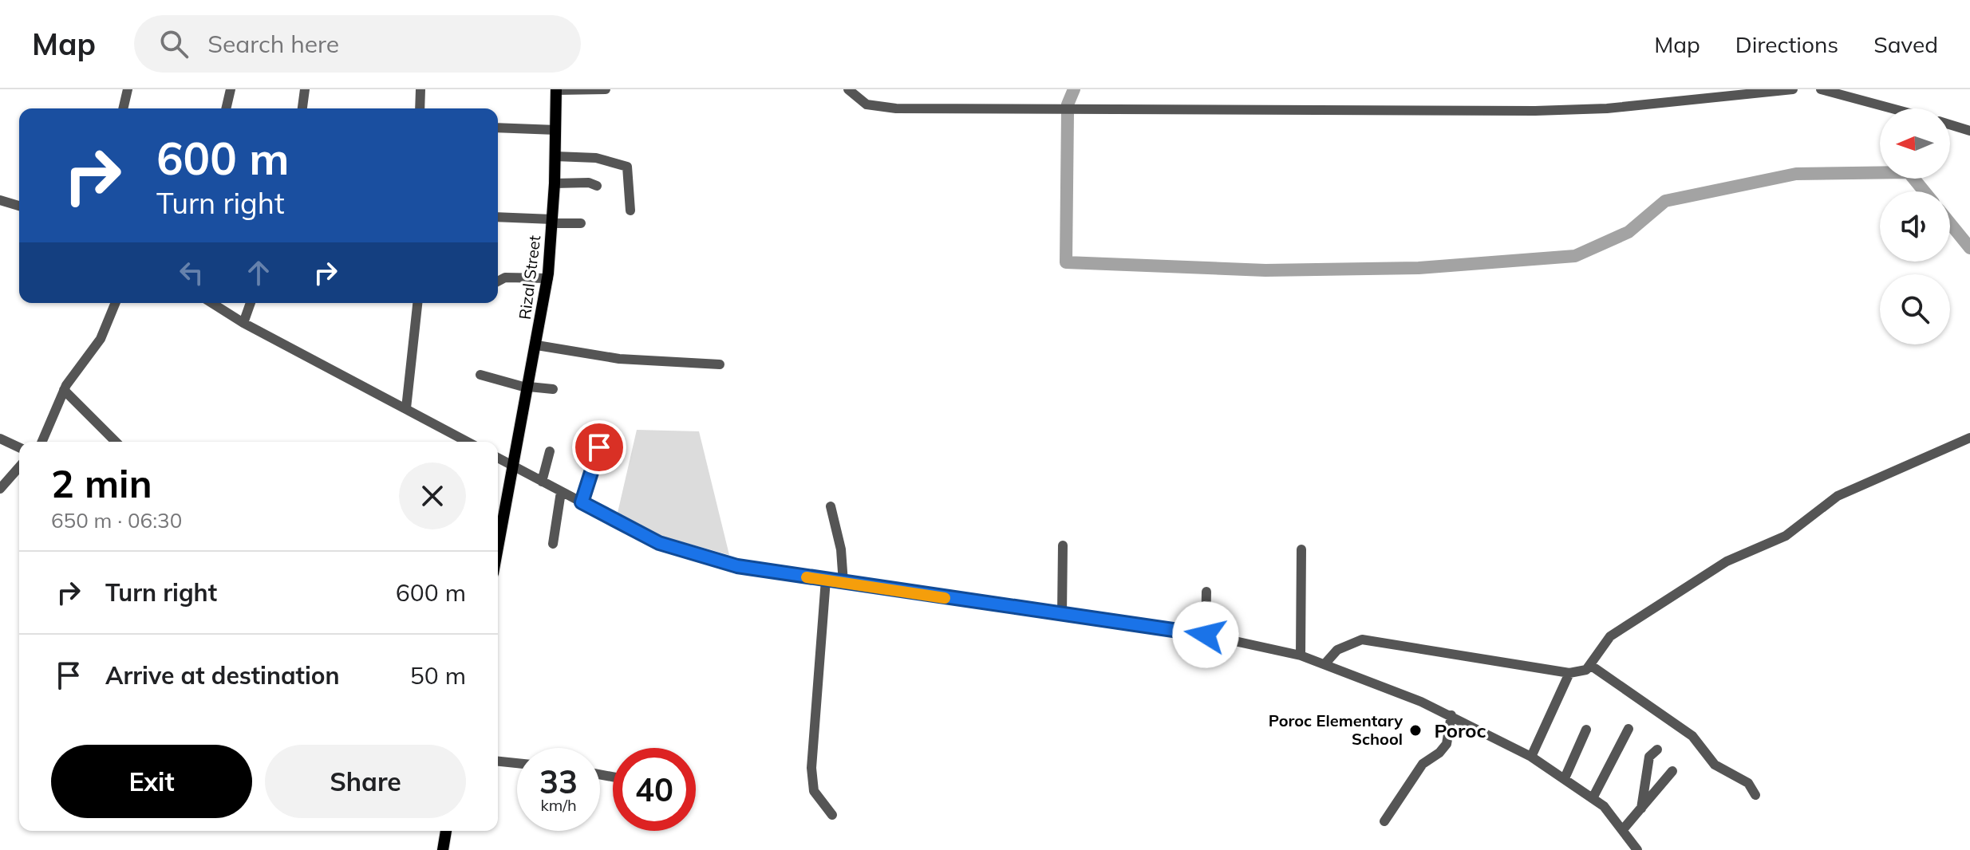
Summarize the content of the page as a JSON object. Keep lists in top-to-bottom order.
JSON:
{
  "streets": {
    "main road": ["Rizal Street"]
  },
  "districts": ["Poroc"],
  "places": ["Poroc Elementary School"],
  "north": "left",
  "page": {
    "header": "Map",
    "search": "Search here",
    "nav": ["Map", "Directions", "Saved"],
    "turn": ["600 m", "Turn right"],
    "heading": ["2 min", "650 m · 06:30"],
    "list": [
      {
        "name": "Turn right",
        "value": "600 m"
      },
      {
        "name": "Arrive at destination",
        "value": "50 m"
      }
    ],
    "buttons": ["Exit", "Share"],
    "speed": "33 km/h",
    "limit": "40"
  }
}
